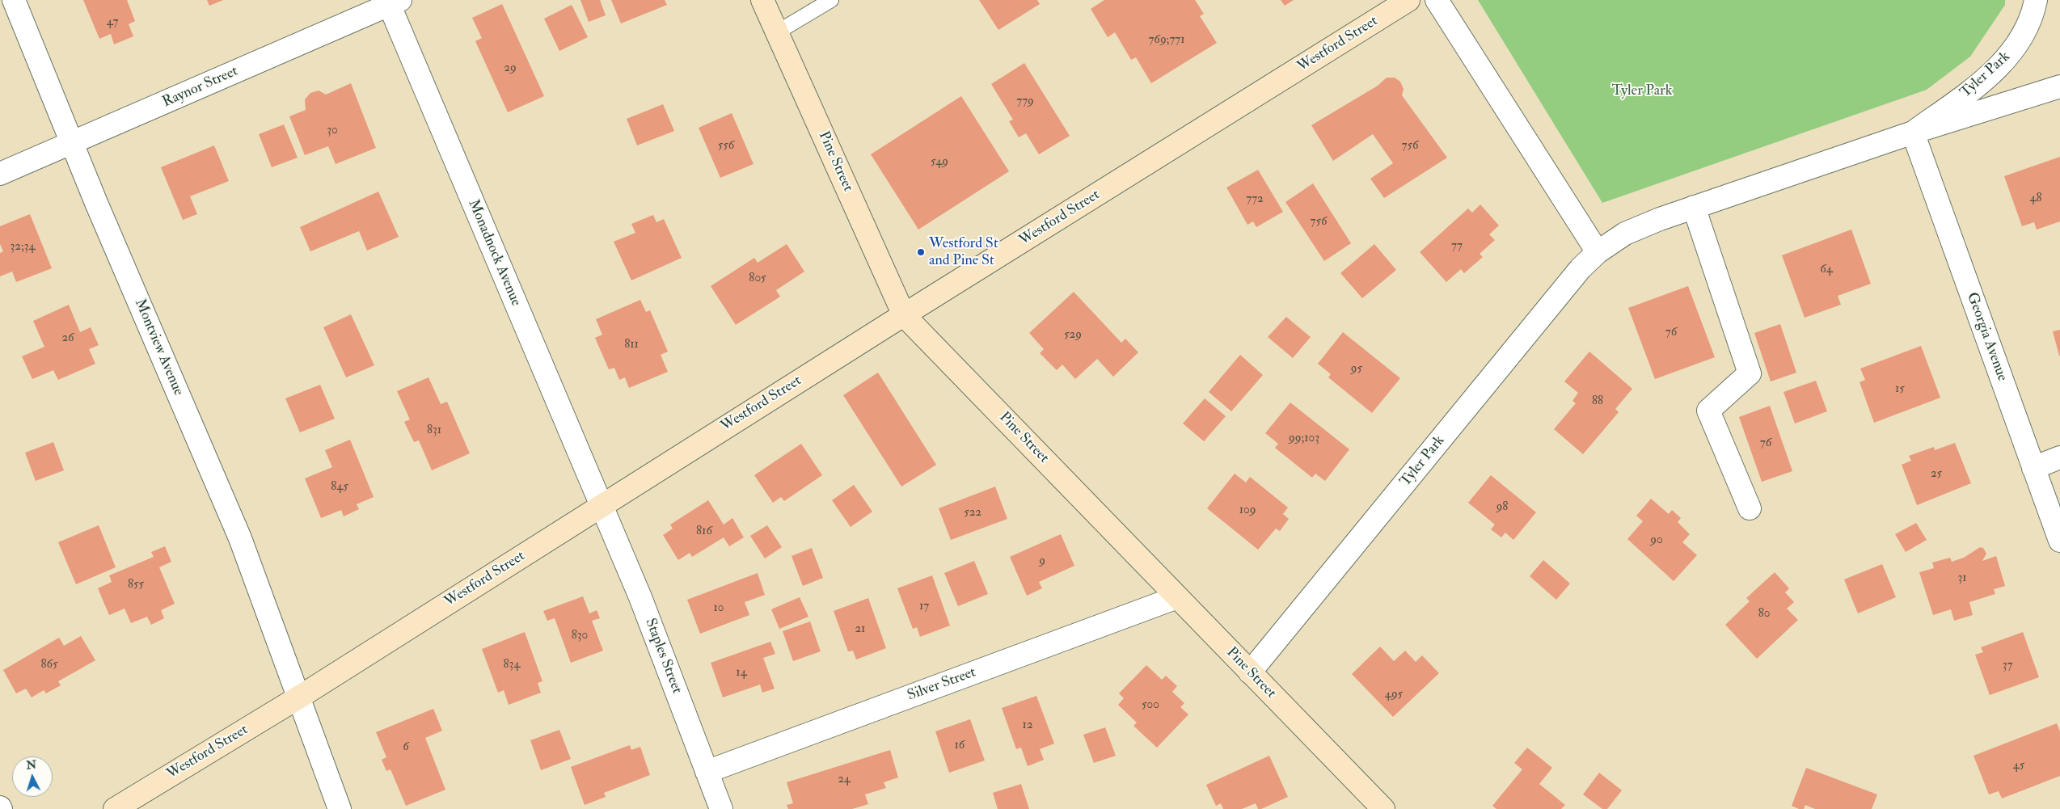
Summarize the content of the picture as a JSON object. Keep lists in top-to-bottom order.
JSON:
{
  "streets": {
    "main road": ["Westford Street", "Pine Street"],
    "street": [
      "Tyler Park",
      "Raynor Street",
      "Monadnock Avenue",
      "Georgia Avenue",
      "Montview Avenue",
      "Staples Street",
      "Silver Street"
    ]
  },
  "crossings": [
    ["Westford Street", "Pine Street"],
    ["Westford Street", "Monadnock Avenue"],
    ["Westford Street", "Montview Avenue"],
    ["Westford Street", "Staples Street"],
    ["Tyler Park", "Pine Street"],
    ["Tyler Park", "Georgia Avenue"],
    ["Raynor Street", "Monadnock Avenue"],
    ["Raynor Street", "Montview Avenue"],
    ["Pine Street", "Silver Street"],
    ["Monadnock Avenue", "Staples Street"],
    ["Staples Street", "Silver Street"]
  ],
  "parks": ["Tyler Park"],
  "places": ["Westford St and Pine St"],
  "house_numbers": [
    "47",
    "769;771",
    "29",
    "779",
    "30",
    "556",
    "756",
    "549",
    "48",
    "772",
    "756",
    "77",
    "32;34",
    "64",
    "805",
    "76",
    "529",
    "26",
    "811",
    "95",
    "15",
    "88",
    "831",
    "99;103",
    "76",
    "25",
    "845",
    "98",
    "109",
    "522",
    "816",
    "90",
    "9",
    "31",
    "855",
    "17",
    "10",
    "80",
    "21",
    "830",
    "865",
    "834",
    "37",
    "14",
    "495",
    "500",
    "12",
    "16",
    "6",
    "45",
    "24"
  ],
  "north": "top"
}
